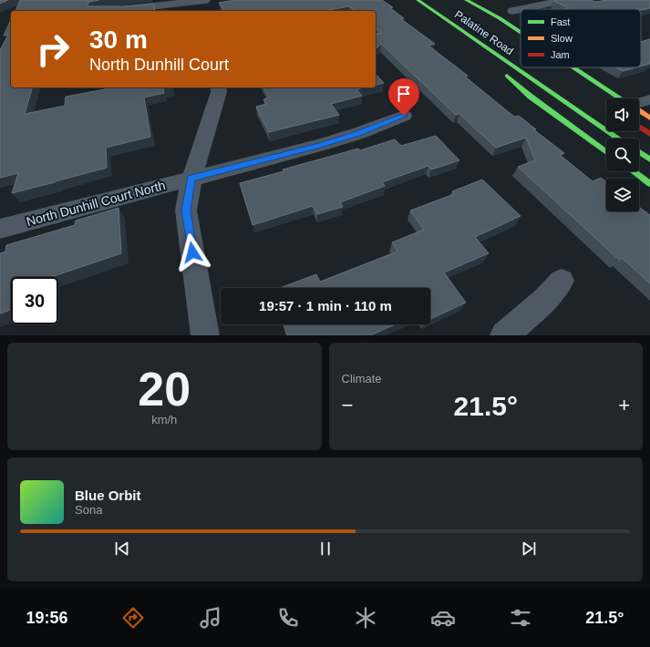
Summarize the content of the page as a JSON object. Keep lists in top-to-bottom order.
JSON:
{
  "streets": {
    "main road": ["Palatine Road"],
    "street": ["North Dunhill Court North"]
  },
  "legend": ["Fast", "Slow", "Jam"],
  "page": {
    "turn": ["30 m", "North Dunhill Court"],
    "limit": "30",
    "trip": "19:57 · 1 min · 110 m",
    "tile": [
      ["20", "km/h"],
      "Climate"
    ],
    "heat": ["−", "21.5°", "+"],
    "song": ["Blue Orbit", "Sona"],
    "tabs": ["19:56", "21.5°"]
  }
}
